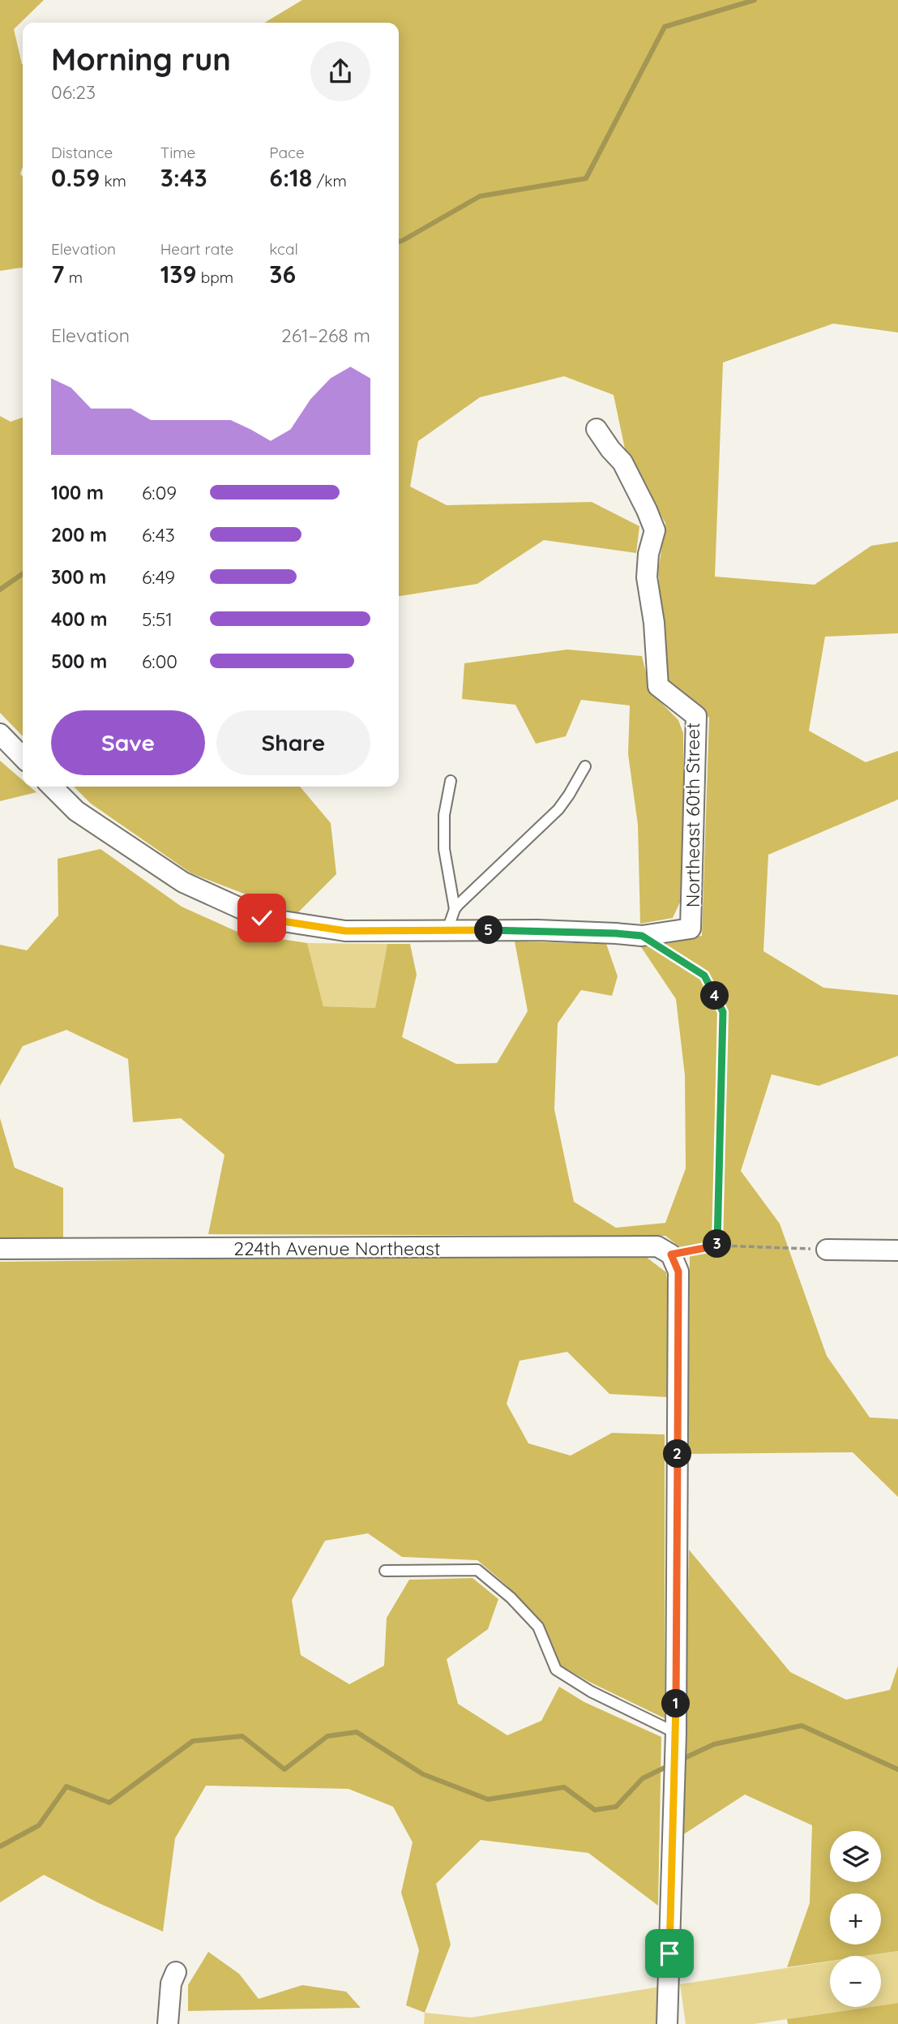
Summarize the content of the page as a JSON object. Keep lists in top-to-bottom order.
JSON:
{
  "streets": {
    "street": ["Northeast 60th Street", "224th Avenue Northeast"]
  },
  "page": {
    "heading": ["Morning run", "06:23"],
    "stats": [
      ["Distance", "0.59 km"],
      ["Time", "3:43"],
      ["Pace", "6:18 /km"],
      ["Elevation", "7 m"],
      ["Heart rate", "139 bpm"],
      ["kcal", "36"]
    ],
    "chart": ["Elevation", "261–268 m"],
    "list": [
      {
        "name": "100 m",
        "note": "6:09"
      },
      {
        "name": "200 m",
        "note": "6:43"
      },
      {
        "name": "300 m",
        "note": "6:49"
      },
      {
        "name": "400 m",
        "note": "5:51"
      },
      {
        "name": "500 m",
        "note": "6:00"
      }
    ],
    "buttons": ["Save", "Share"],
    "pins": [
      "5",
      "4",
      "3",
      "2",
      "1"
    ],
    "map_buttons": ["+", "−"]
  }
}
